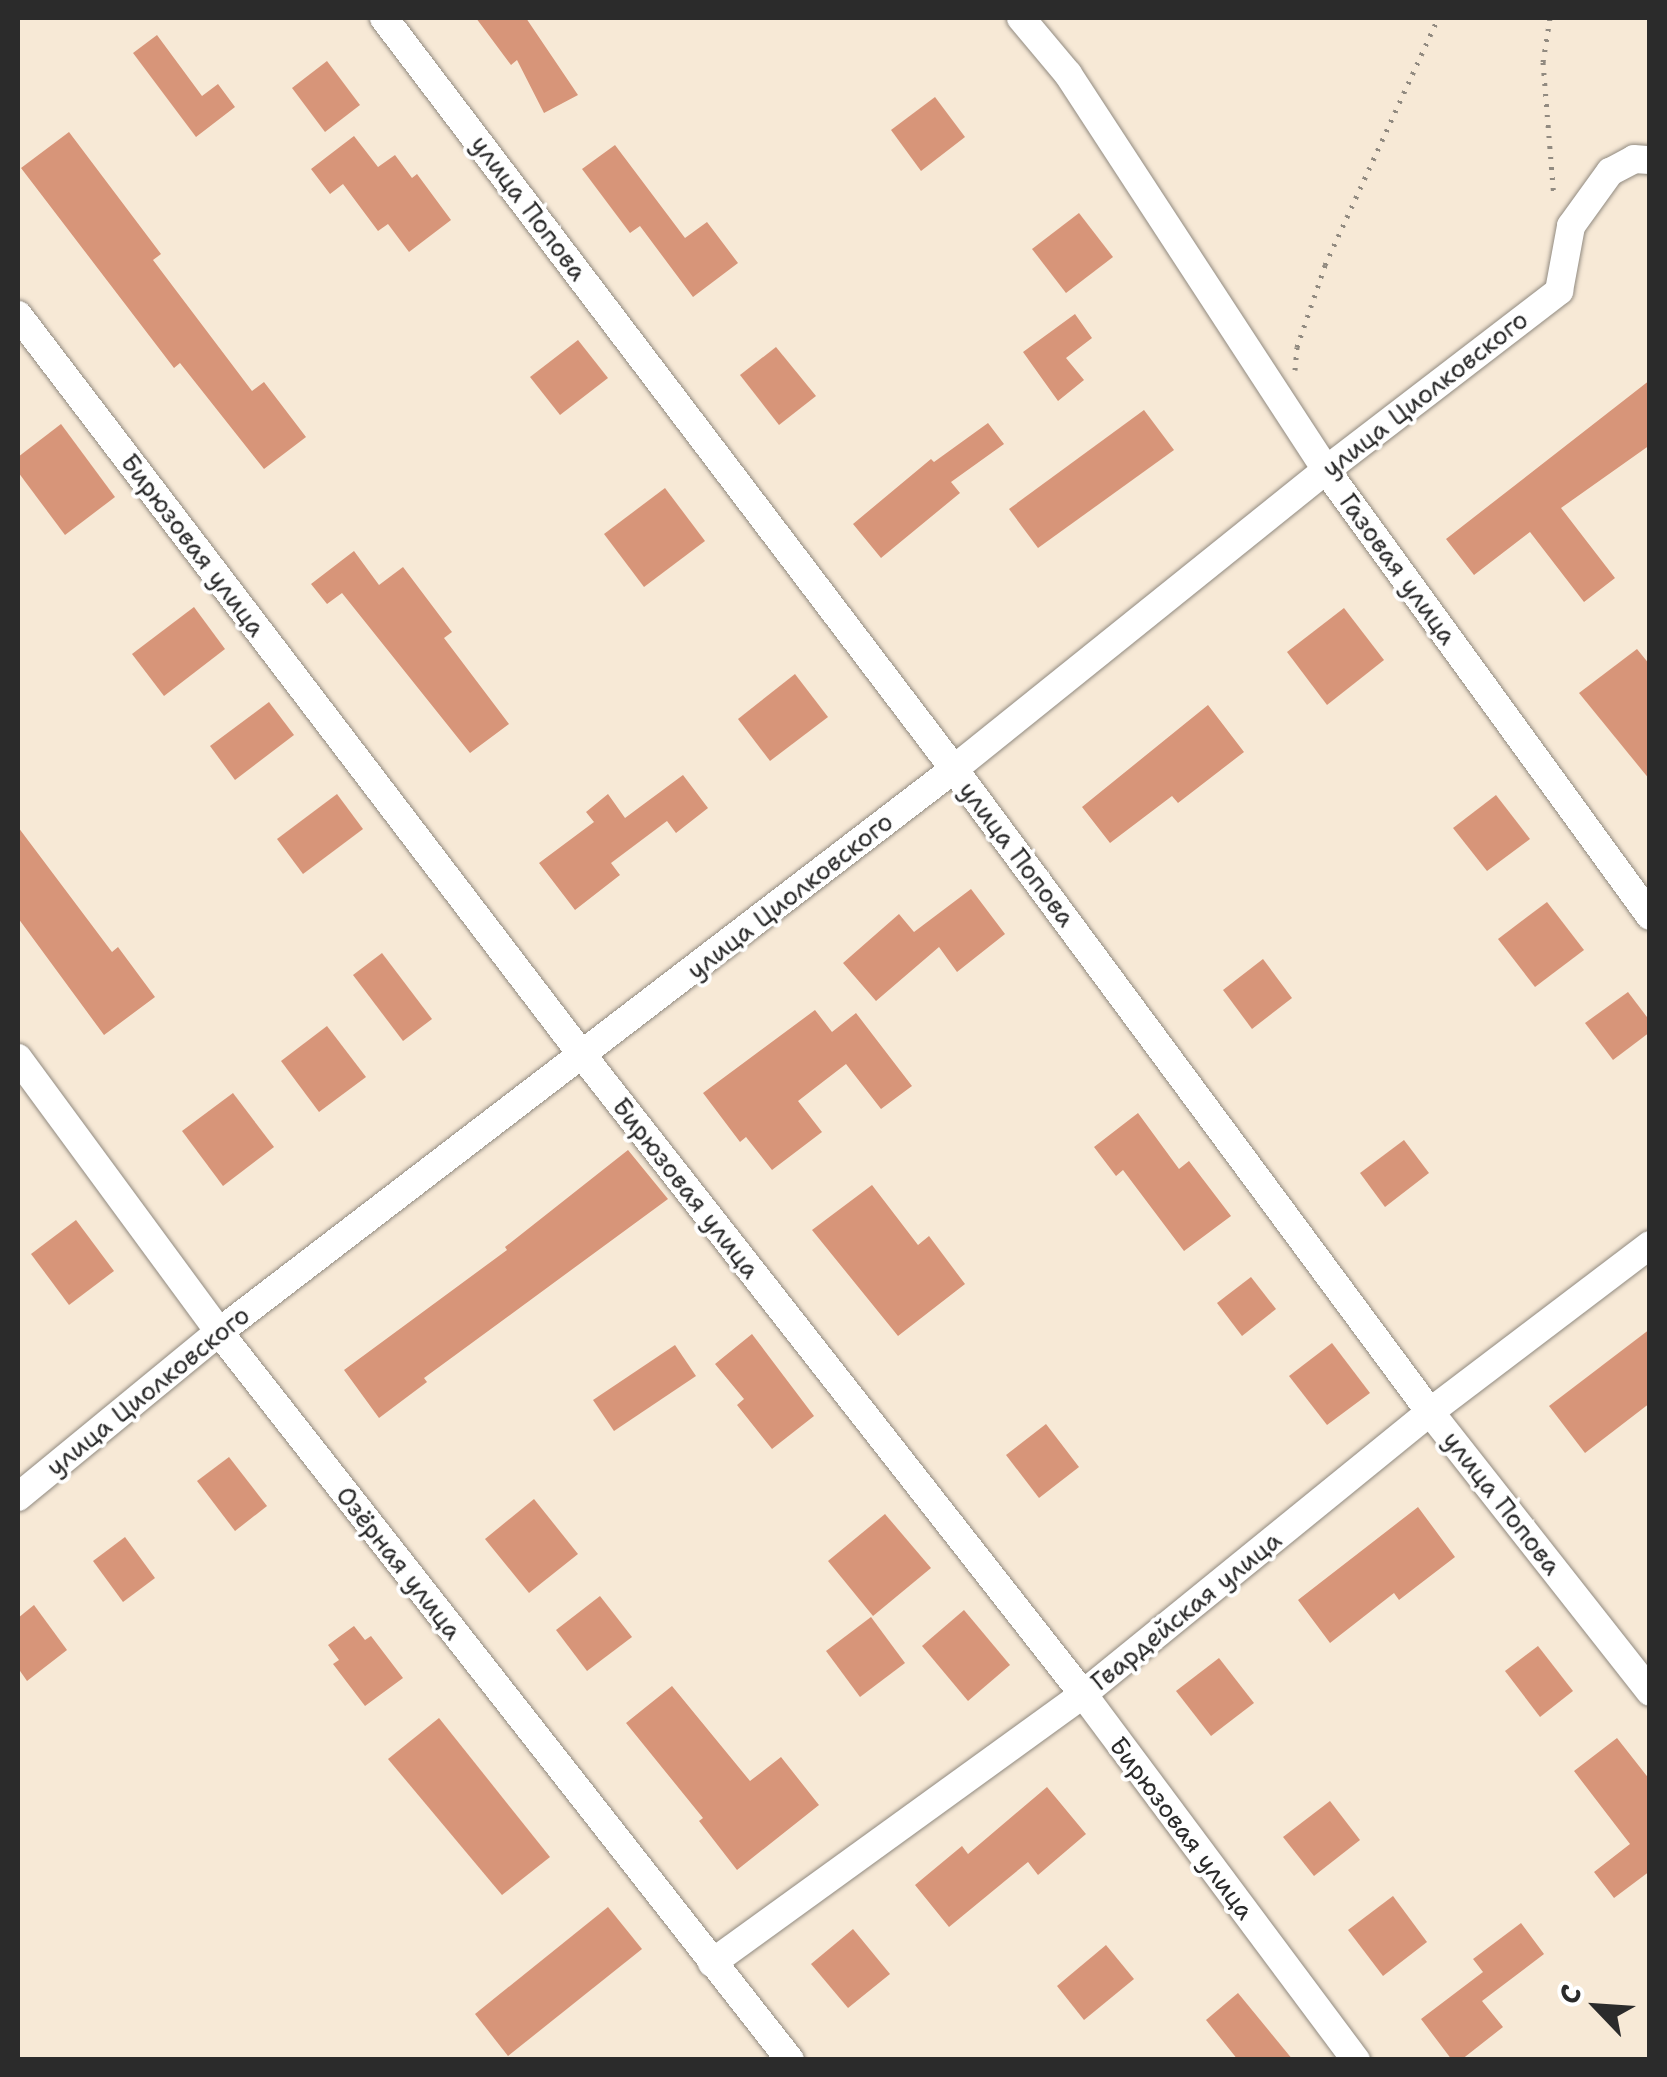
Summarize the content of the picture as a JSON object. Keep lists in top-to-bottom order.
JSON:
{
  "streets": {
    "street": [
      "улица Попова",
      "улица Циолковского",
      "Бирюзовая улица",
      "Газовая улица",
      "Озёрная улица",
      "Гвардейская улица"
    ]
  },
  "crossings": [
    ["улица Попова", "улица Циолковского"],
    ["улица Попова", "Гвардейская улица"],
    ["улица Циолковского", "Бирюзовая улица"],
    ["улица Циолковского", "Газовая улица"],
    ["улица Циолковского", "Озёрная улица"],
    ["Бирюзовая улица", "Гвардейская улица"],
    ["Озёрная улица", "Гвардейская улица"]
  ],
  "north": "top left"
}
